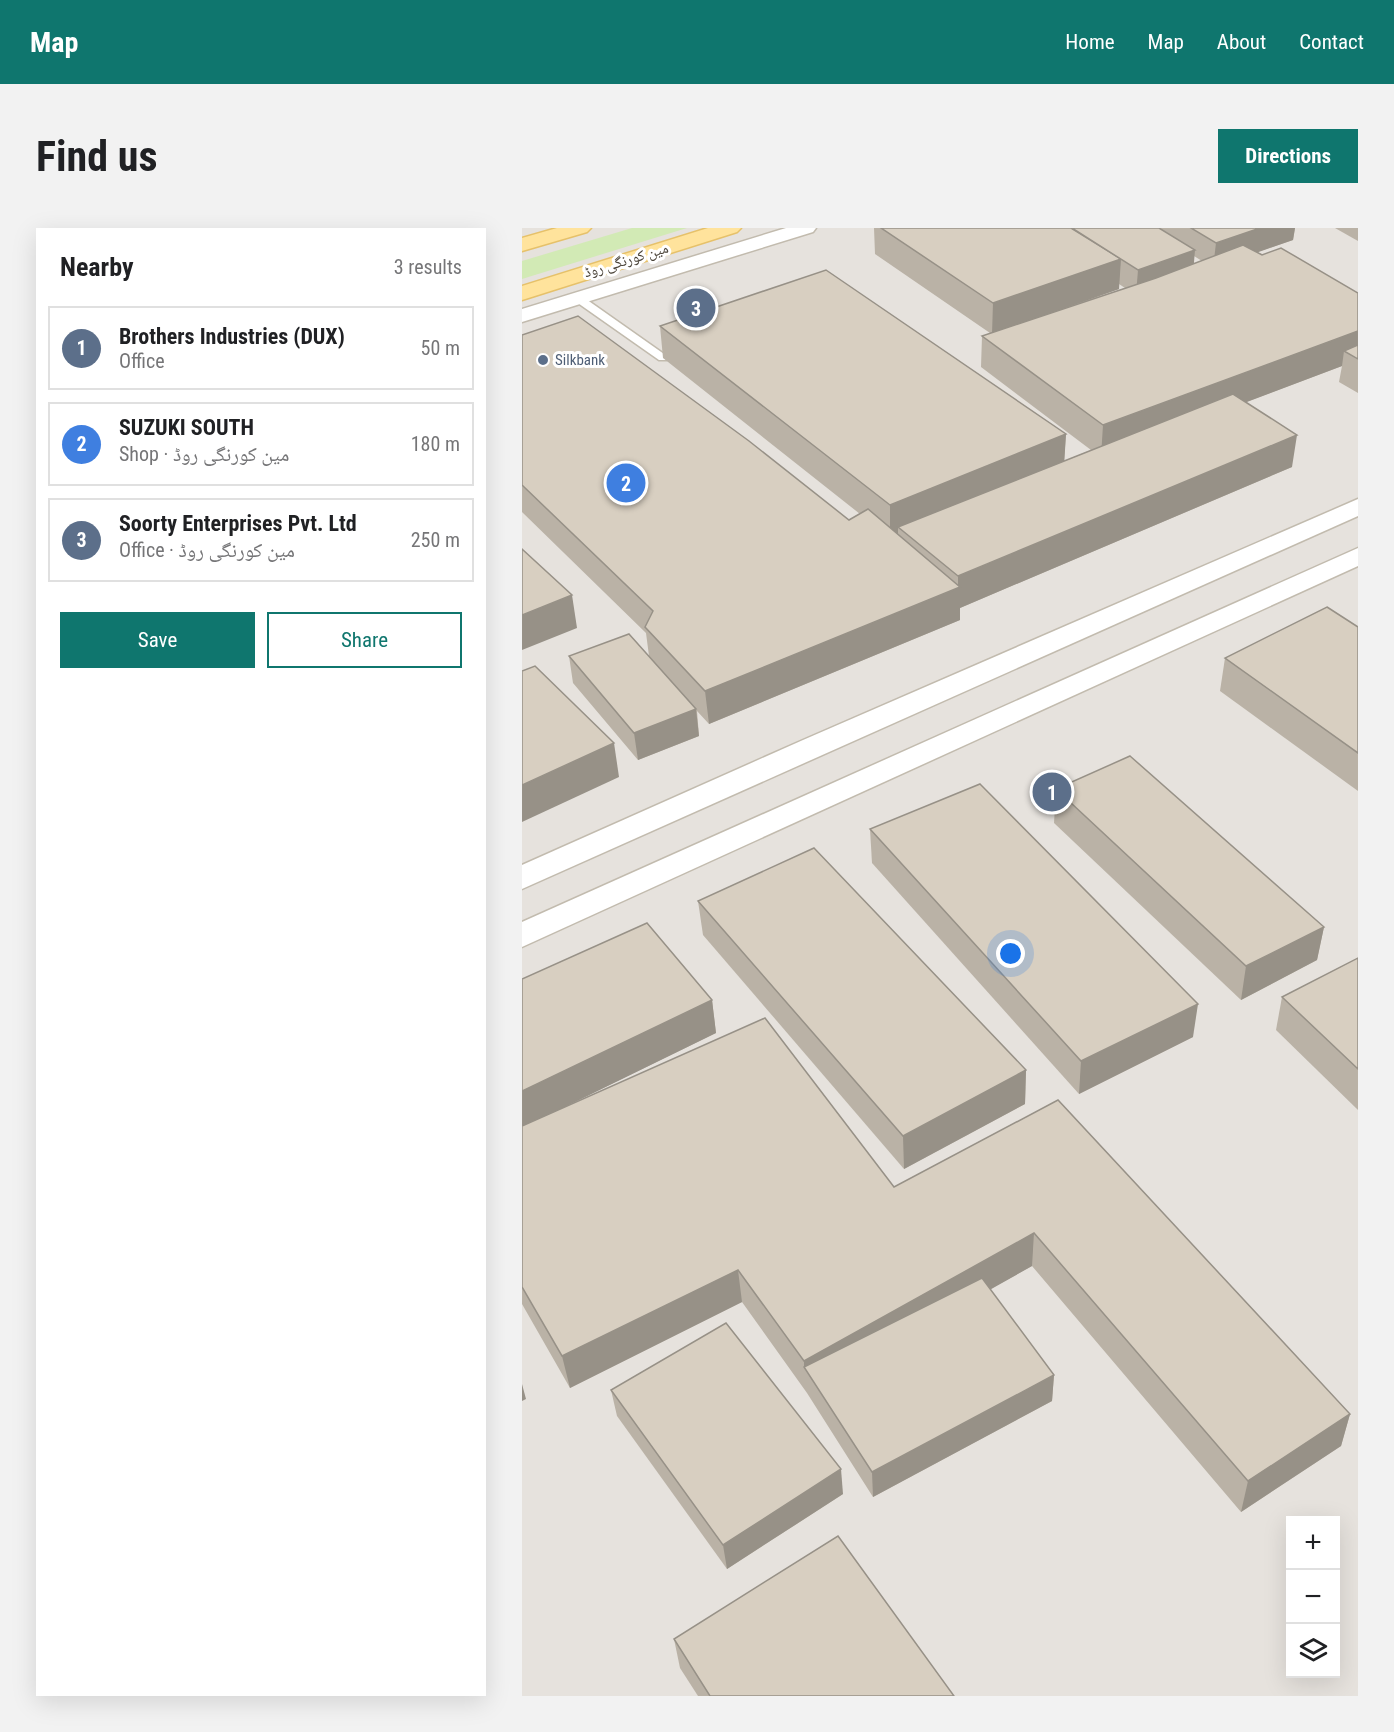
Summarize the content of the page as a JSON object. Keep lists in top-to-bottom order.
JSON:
{
  "streets": {
    "main road": ["مین کورنگی روڈ"]
  },
  "places": ["Silkbank"],
  "page": {
    "header": "Map",
    "nav": [
      "Home",
      "Map",
      "About",
      "Contact"
    ],
    "buttons": [
      "Directions",
      ["Save", "Share"]
    ],
    "title": "Find us",
    "heading": ["Nearby", "3 results"],
    "pins": ["3", "2", "1"],
    "list": [
      {
        "mark": "1",
        "name": "Brothers Industries (DUX)",
        "note": "Office",
        "value": "50 m"
      },
      {
        "mark": "2",
        "name": "SUZUKI SOUTH",
        "note": "Shop · مین کورنگی روڈ",
        "value": "180 m"
      },
      {
        "mark": "3",
        "name": "Soorty Enterprises Pvt. Ltd",
        "note": "Office · مین کورنگی روڈ",
        "value": "250 m"
      }
    ],
    "map_buttons": ["+", "−"]
  }
}
